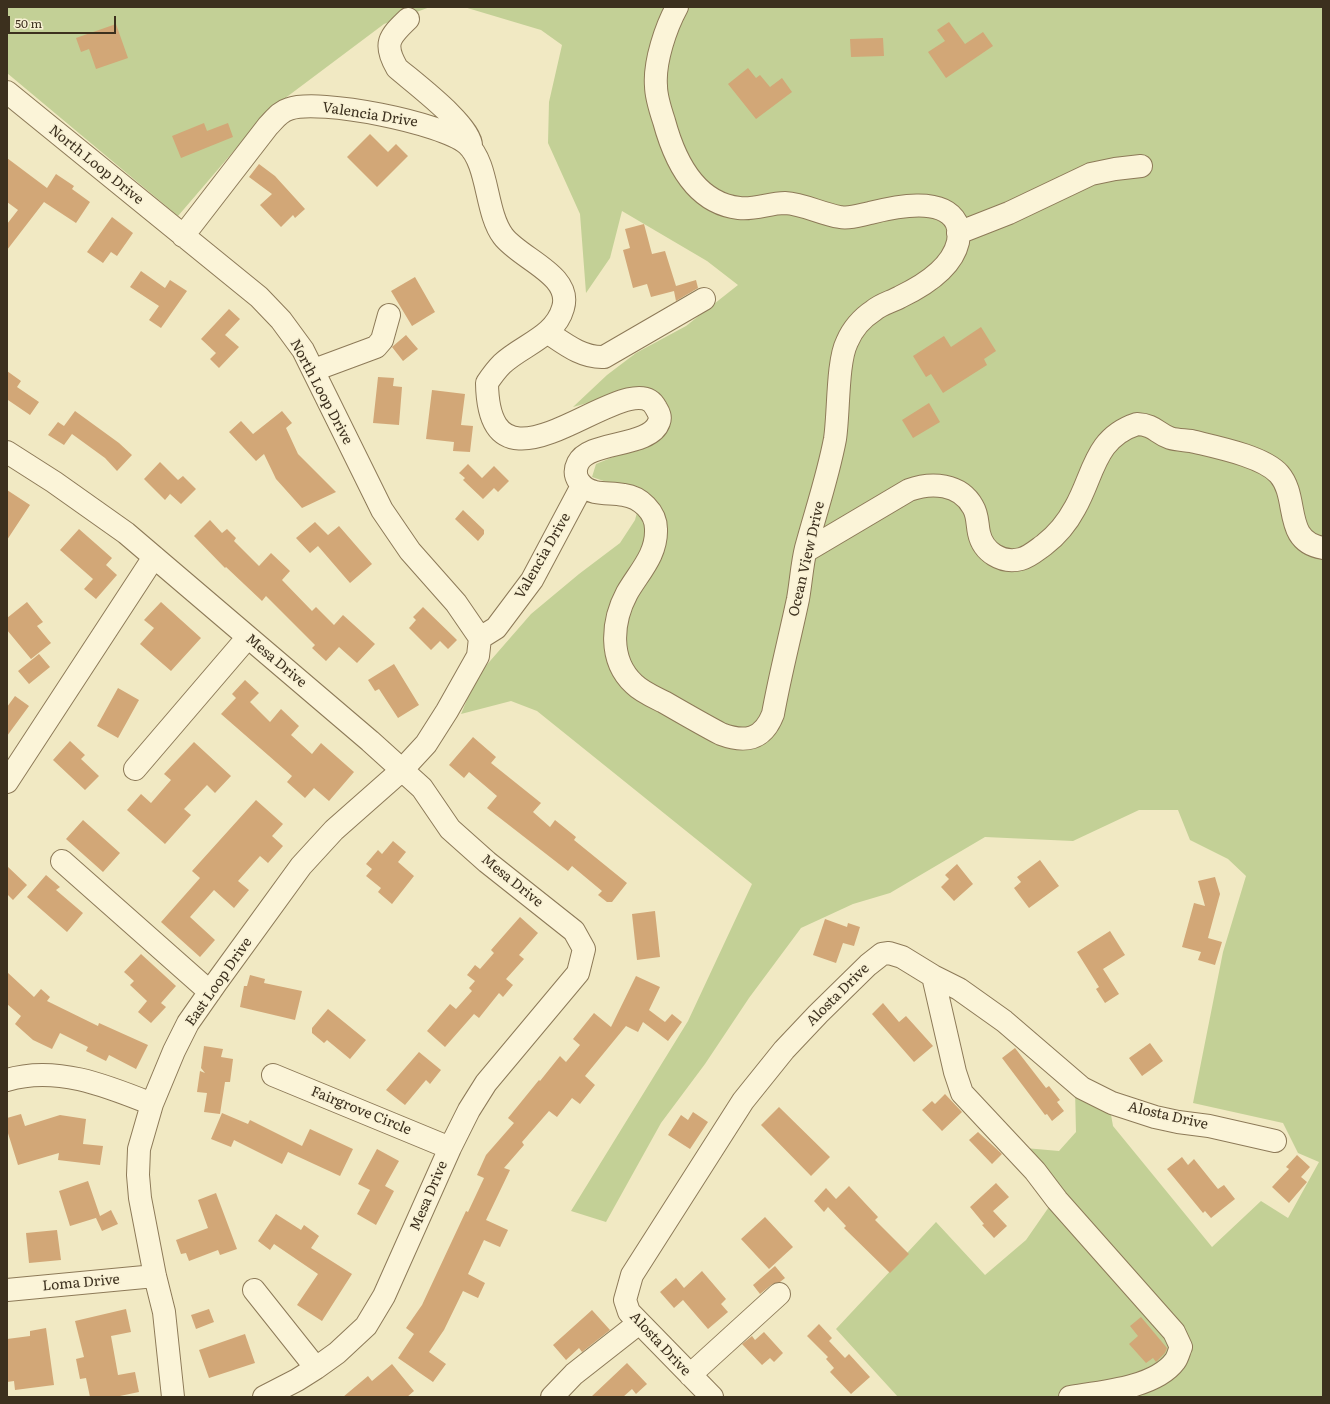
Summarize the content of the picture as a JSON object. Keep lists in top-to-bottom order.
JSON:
{
  "streets": {
    "street": [
      "Valencia Drive",
      "North Loop Drive",
      "Ocean View Drive",
      "Mesa Drive",
      "East Loop Drive",
      "Alosta Drive",
      "Fairgrove Circle",
      "Loma Drive"
    ]
  },
  "crossings": [
    ["Valencia Drive", "North Loop Drive"],
    ["Valencia Drive", "Ocean View Drive"],
    ["Valencia Drive", "East Loop Drive"],
    ["North Loop Drive", "East Loop Drive"],
    ["Mesa Drive", "East Loop Drive"],
    ["Mesa Drive", "Fairgrove Circle"],
    ["East Loop Drive", "Loma Drive"]
  ],
  "scale_bar": "50 m"
}
